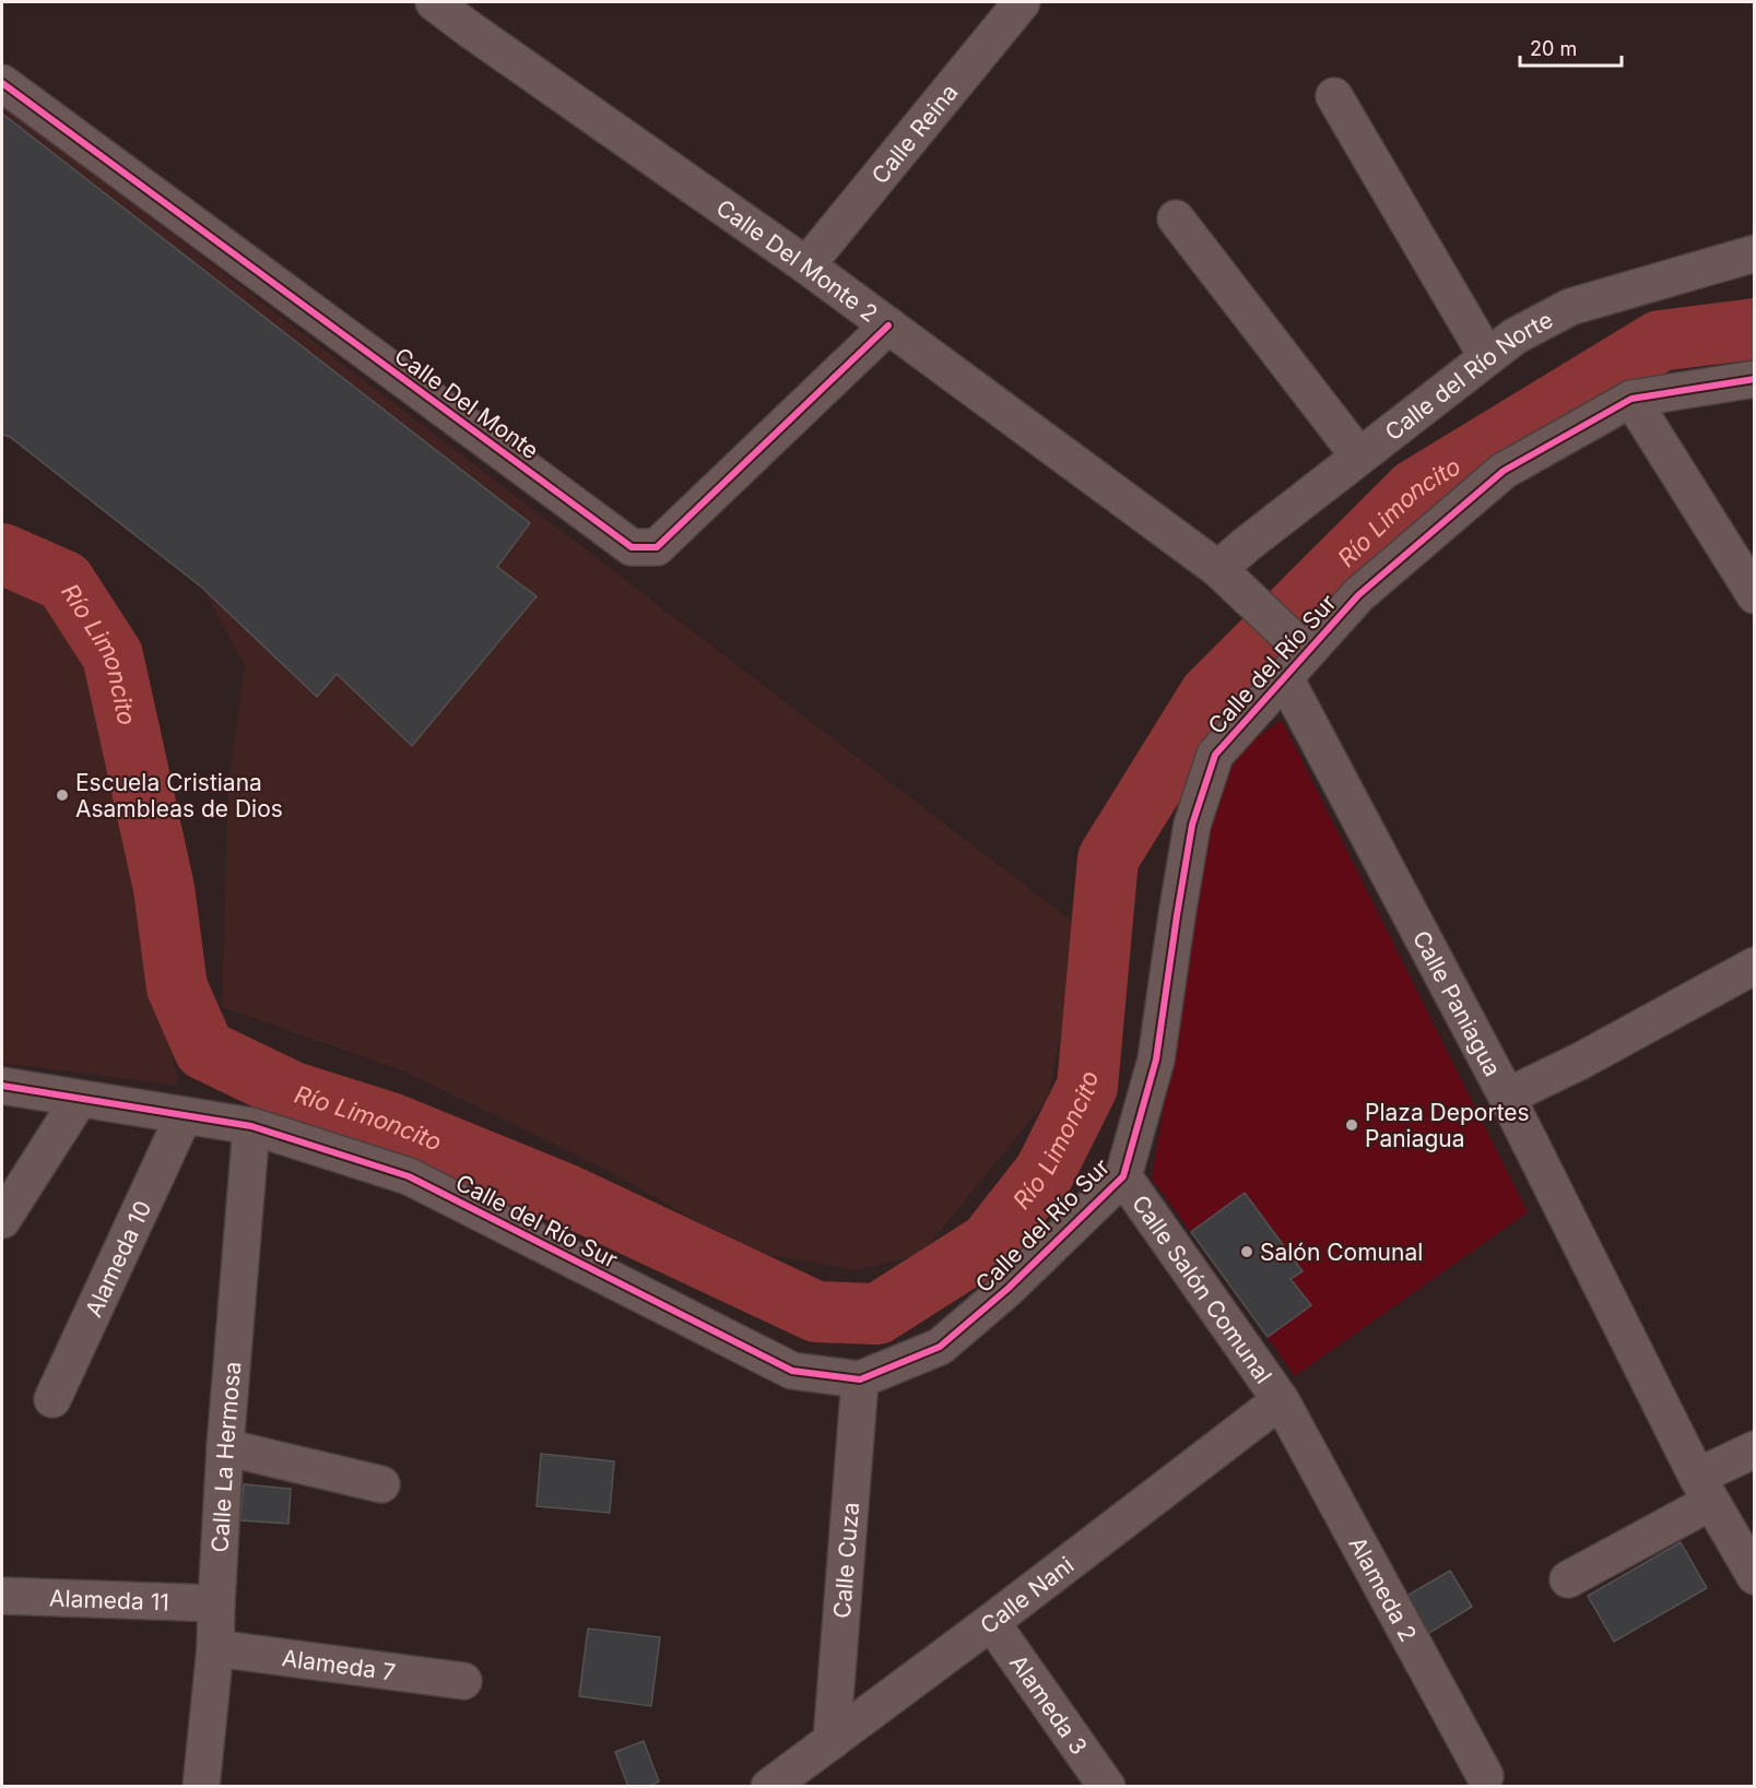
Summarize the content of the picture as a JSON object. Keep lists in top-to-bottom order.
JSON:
{
  "streets": {
    "street": [
      "Calle Reina",
      "Calle Del Monte 2",
      "Calle del Río Norte",
      "Calle Del Monte",
      "Calle del Río Sur",
      "Calle Paniagua",
      "Alameda 10",
      "Calle Salón Comunal",
      "Calle La Hermosa",
      "Calle Cuza",
      "Alameda 2",
      "Calle Nani",
      "Alameda 11",
      "Alameda 7",
      "Alameda 3"
    ]
  },
  "crossings": [
    ["Calle Reina", "Calle Del Monte 2"],
    ["Calle Del Monte 2", "Calle del Río Norte"],
    ["Calle Del Monte 2", "Calle Del Monte"],
    ["Calle Del Monte 2", "Calle del Río Sur"],
    ["Calle Del Monte 2", "Calle Paniagua"],
    ["Calle del Río Sur", "Calle Paniagua"],
    ["Calle del Río Sur", "Alameda 10"],
    ["Calle del Río Sur", "Calle Salón Comunal"],
    ["Calle del Río Sur", "Calle La Hermosa"],
    ["Calle del Río Sur", "Calle Cuza"],
    ["Calle Salón Comunal", "Alameda 2"],
    ["Calle Salón Comunal", "Calle Nani"],
    ["Calle La Hermosa", "Alameda 11"],
    ["Calle La Hermosa", "Alameda 7"],
    ["Calle Cuza", "Calle Nani"],
    ["Alameda 2", "Calle Nani"],
    ["Calle Nani", "Alameda 3"]
  ],
  "water": ["Río Limoncito"],
  "places": ["Escuela Cristiana Asambleas de Dios", "Plaza Deportes Paniagua", "Salón Comunal"],
  "scale_bar": "20 m"
}
